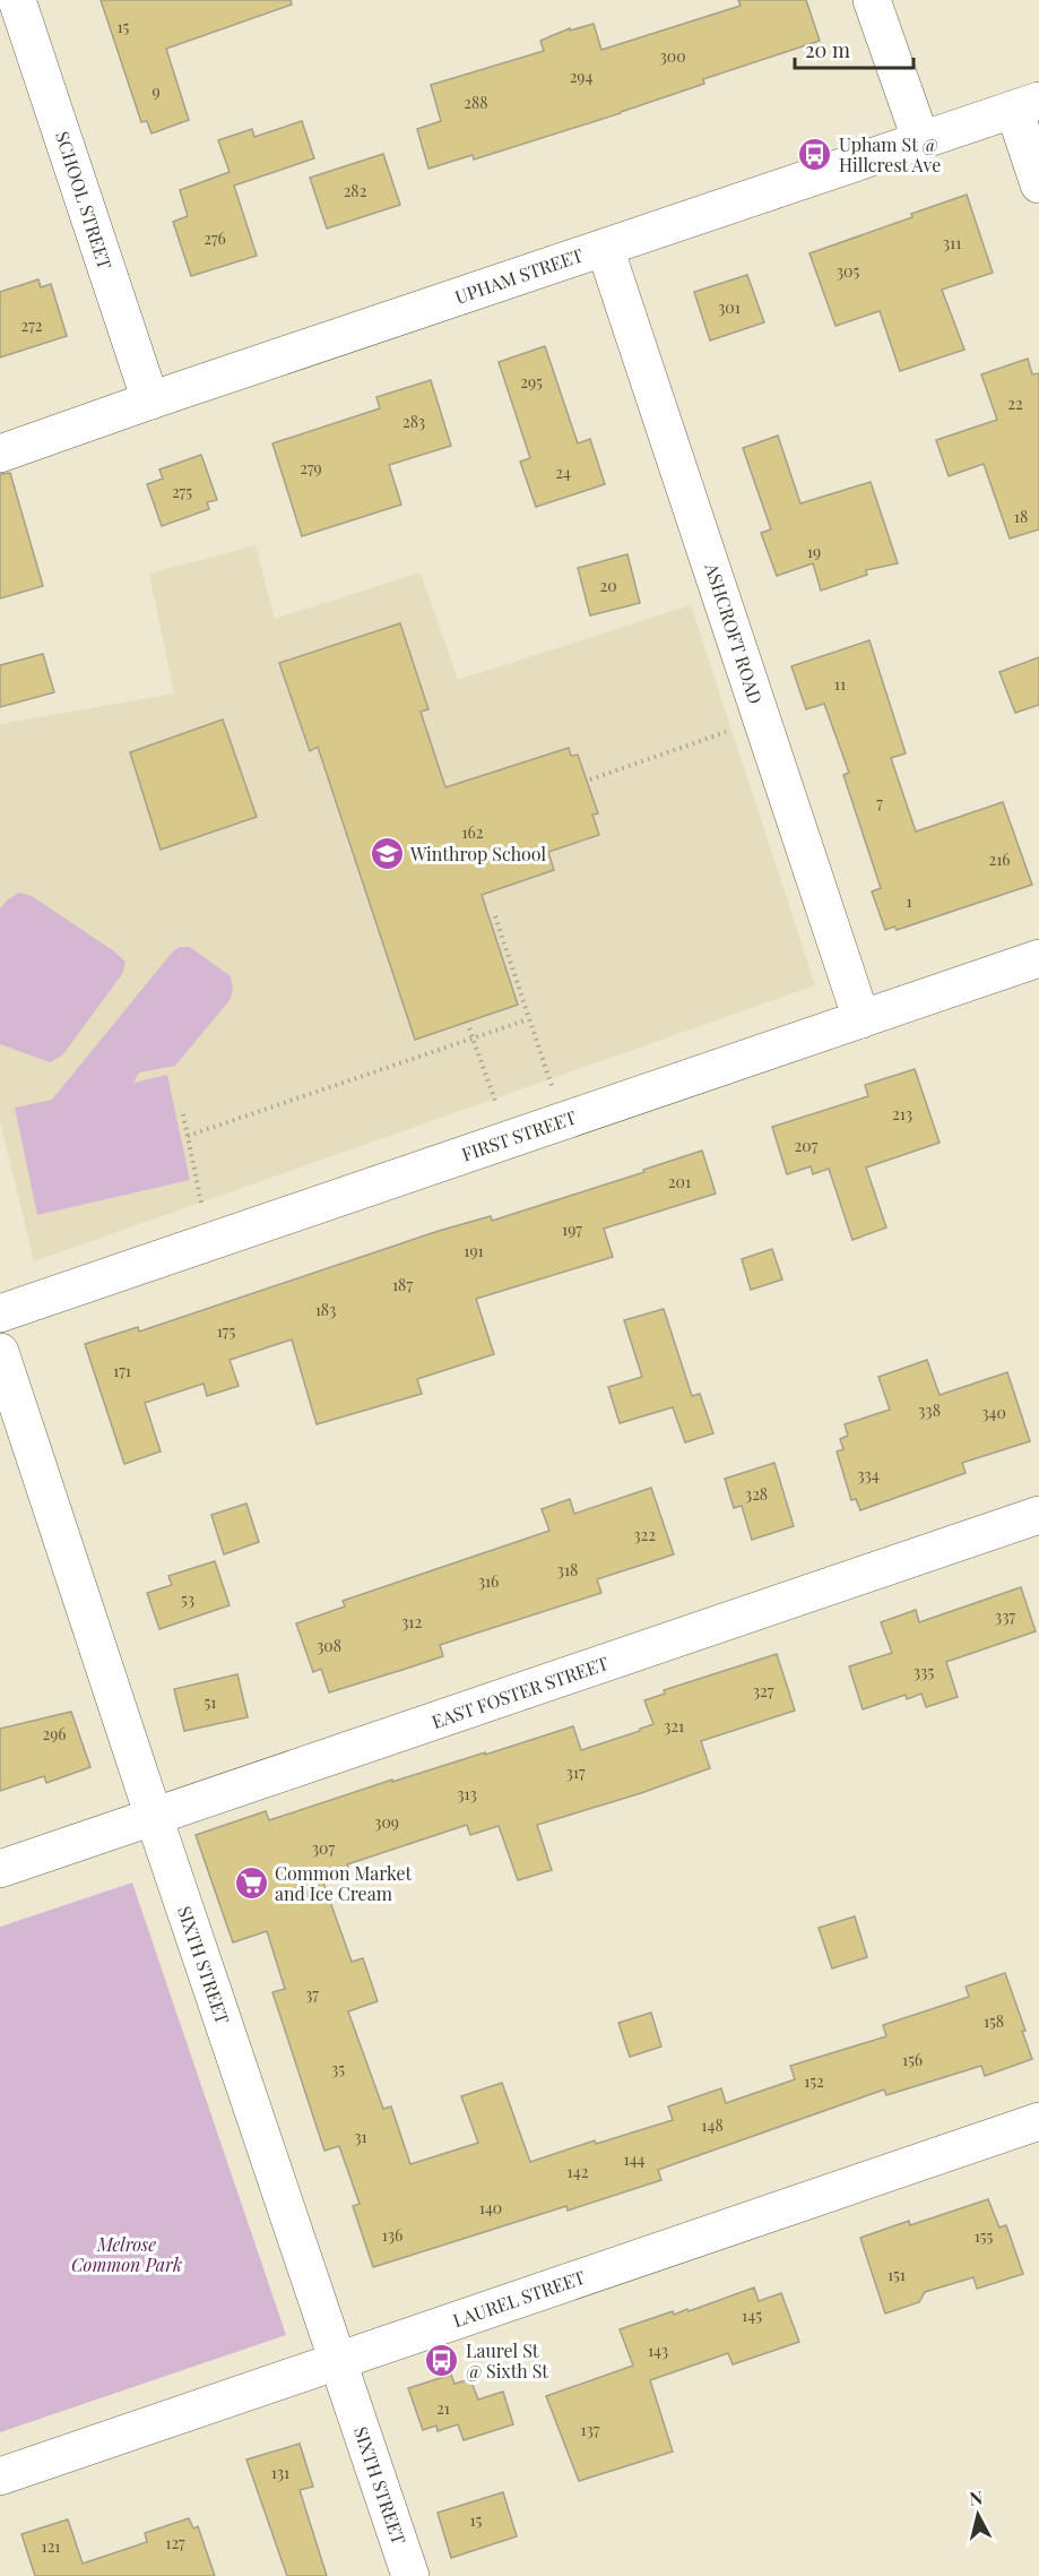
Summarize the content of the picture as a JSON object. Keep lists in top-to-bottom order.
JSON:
{
  "streets": {
    "street": [
      "SCHOOL STREET",
      "UPHAM STREET",
      "ASHCROFT ROAD",
      "FIRST STREET",
      "EAST FOSTER STREET",
      "SIXTH STREET",
      "LAUREL STREET"
    ]
  },
  "crossings": [
    ["SCHOOL STREET", "UPHAM STREET"],
    ["UPHAM STREET", "ASHCROFT ROAD"],
    ["ASHCROFT ROAD", "FIRST STREET"],
    ["EAST FOSTER STREET", "SIXTH STREET"],
    ["SIXTH STREET", "LAUREL STREET"]
  ],
  "parks": ["Melrose Common Park"],
  "places": {
    "bus stop": ["Upham St @ Hillcrest Ave", "Laurel St @ Sixth St"],
    "school or university": ["Winthrop School"],
    "supermarket": ["Common Market and Ice Cream"]
  },
  "house_numbers": [
    "15",
    "300",
    "294",
    "9",
    "288",
    "282",
    "276",
    "311",
    "305",
    "301",
    "272",
    "295",
    "22",
    "283",
    "279",
    "24",
    "275",
    "18",
    "19",
    "20",
    "11",
    "7",
    "162",
    "216",
    "1",
    "213",
    "207",
    "201",
    "197",
    "191",
    "187",
    "183",
    "175",
    "171",
    "338",
    "340",
    "334",
    "328",
    "322",
    "318",
    "316",
    "53",
    "337",
    "312",
    "308",
    "335",
    "327",
    "51",
    "321",
    "296",
    "317",
    "313",
    "309",
    "307",
    "37",
    "158",
    "156",
    "35",
    "152",
    "148",
    "31",
    "144",
    "142",
    "140",
    "136",
    "155",
    "151",
    "145",
    "143",
    "21",
    "137",
    "131",
    "15",
    "127",
    "121"
  ],
  "scale_bar": "20 m",
  "north": "top"
}
